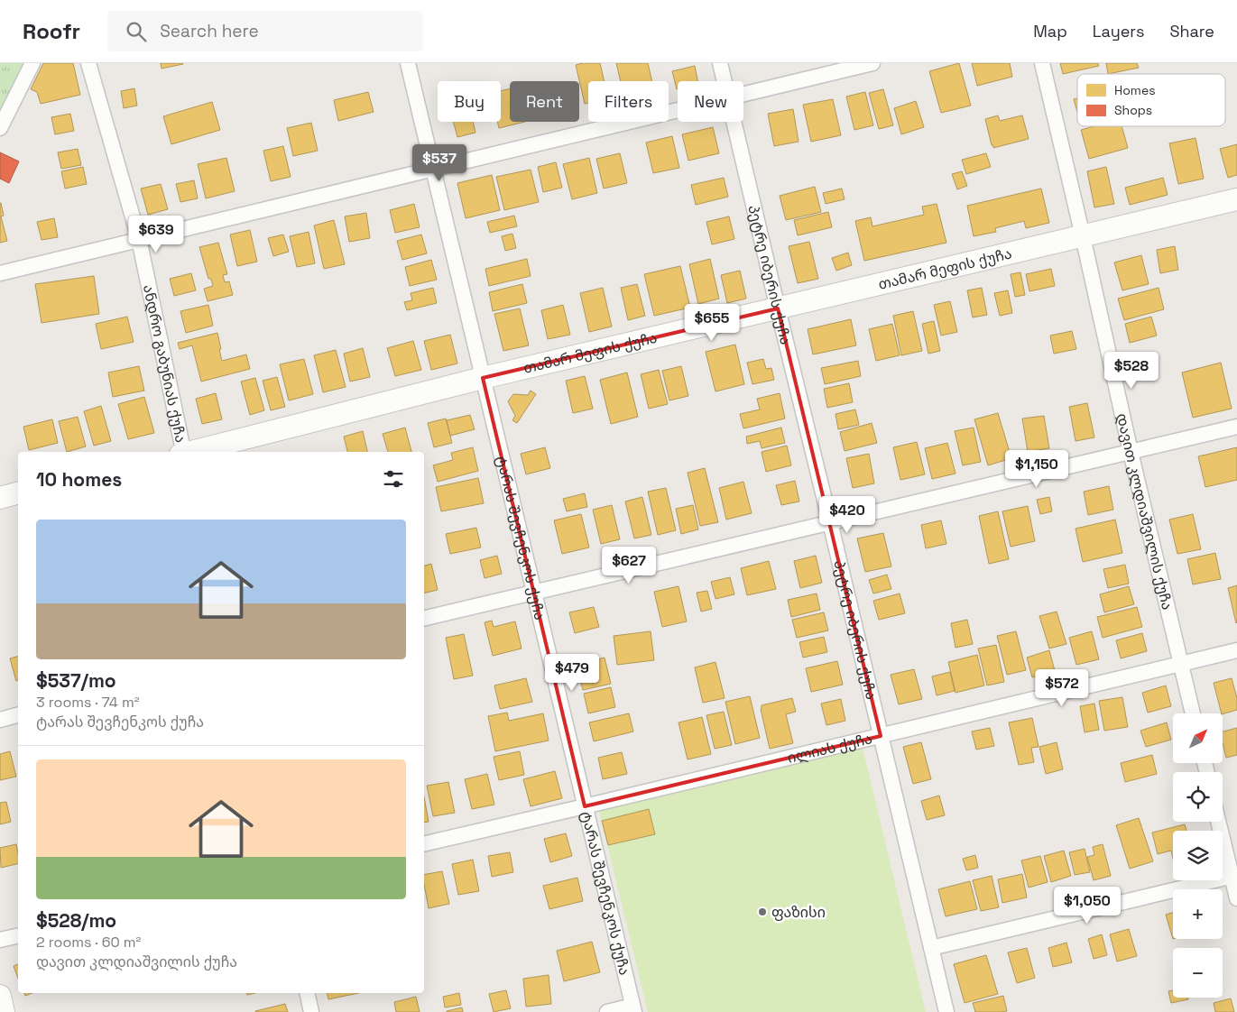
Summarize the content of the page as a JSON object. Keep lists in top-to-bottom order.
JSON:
{
  "streets": {
    "street": [
      "თამარ მეფის ქუჩა",
      "პეტრე იბერის ქუჩა",
      "ანდრო გაბუნიას ქუჩა",
      "დავით კლდიაშვილის ქუჩა",
      "ტარას შევჩენკოს ქუჩა",
      "ილიას ქუჩა"
    ]
  },
  "crossings": [
    ["თამარ მეფის ქუჩა", "პეტრე იბერის ქუჩა"],
    ["თამარ მეფის ქუჩა", "დავით კლდიაშვილის ქუჩა"],
    ["თამარ მეფის ქუჩა", "ტარას შევჩენკოს ქუჩა"],
    ["პეტრე იბერის ქუჩა", "ილიას ქუჩა"],
    ["დავით კლდიაშვილის ქუჩა", "ილიას ქუჩა"],
    ["ტარას შევჩენკოს ქუჩა", "ილიას ქუჩა"]
  ],
  "places": ["ფაზისი"],
  "legend": ["Homes", "Shops"],
  "north": "top right",
  "page": {
    "header": "Roofr",
    "search": "Search here",
    "nav": ["Map", "Layers", "Share"],
    "chip": [
      "Buy",
      "Rent",
      "Filters",
      "New"
    ],
    "price": [
      "$537",
      "$639",
      "$655",
      "$528",
      "$1,150",
      "$420",
      "$627",
      "$479",
      "$572",
      "$1,050"
    ],
    "heading": "10 homes",
    "list": [
      {
        "name": "$537/mo",
        "note": "3 rooms · 74 m² · ტარას შევჩენკოს ქუჩა"
      },
      {
        "name": "$528/mo",
        "note": "2 rooms · 60 m² · დავით კლდიაშვილის ქუჩა"
      }
    ],
    "map_buttons": ["+", "−"]
  }
}
